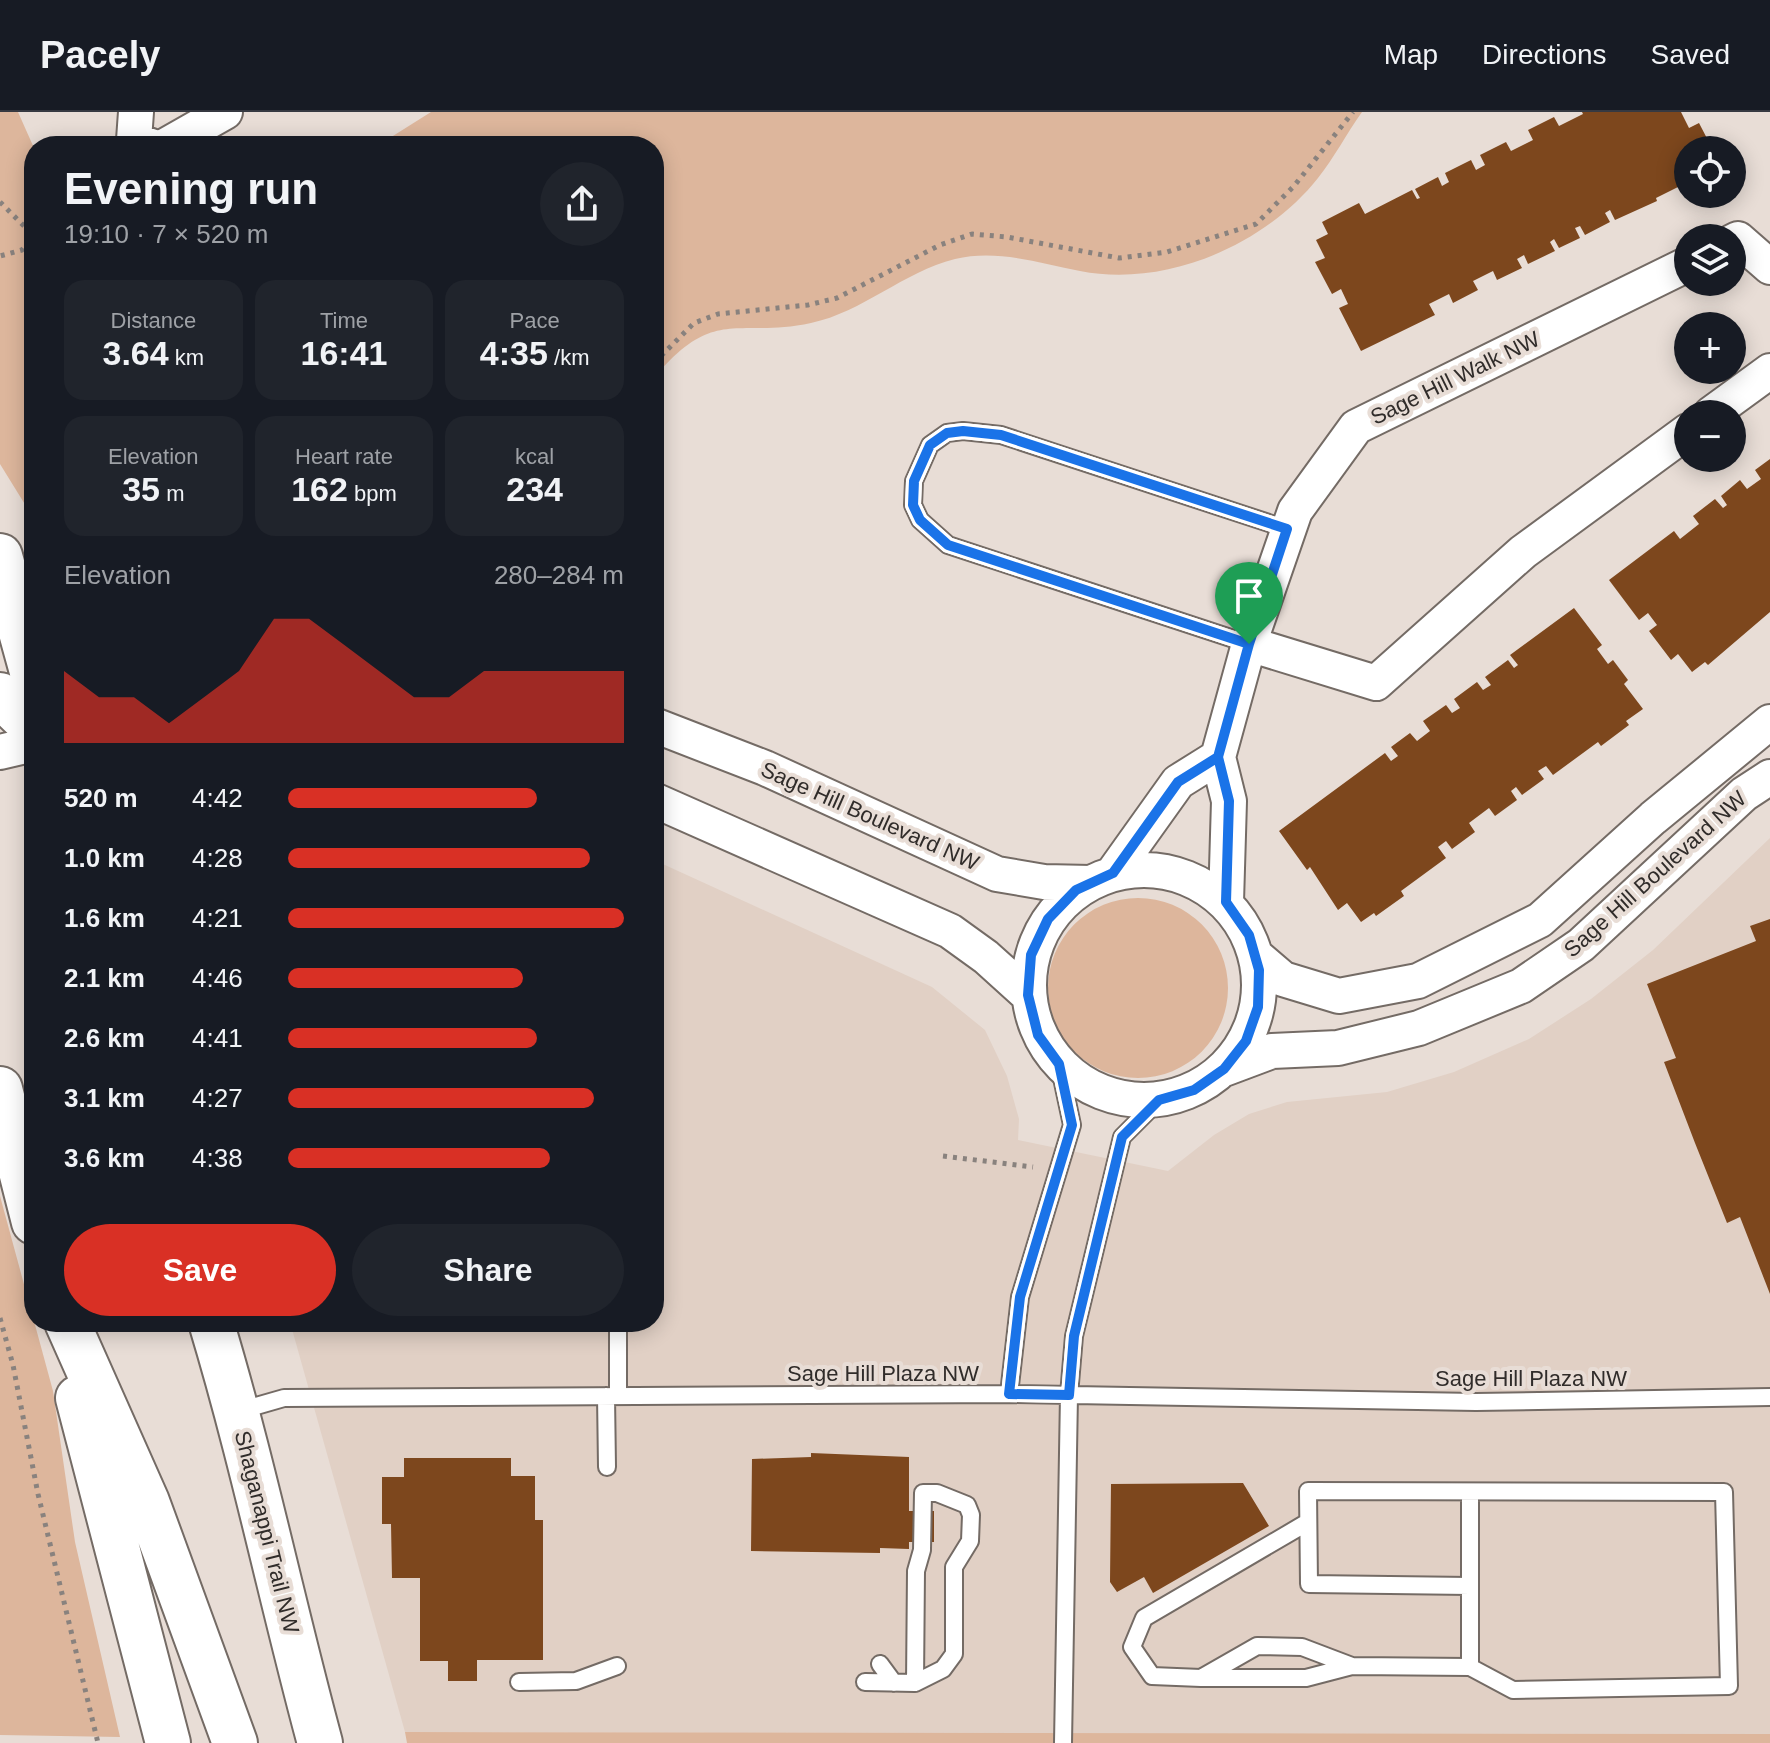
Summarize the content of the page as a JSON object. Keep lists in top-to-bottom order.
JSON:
{
  "streets": {
    "main road": ["Shaganappi Trail NW"],
    "street": ["Sage Hill Walk NW", "Sage Hill Boulevard NW"],
    "lane": ["Sage Hill Plaza NW"]
  },
  "crossings": [
    ["Sage Hill Walk NW", "Sage Hill Boulevard NW"],
    ["Sage Hill Plaza NW", "Shaganappi Trail NW"]
  ],
  "page": {
    "header": "Pacely",
    "nav": ["Map", "Directions", "Saved"],
    "map_buttons": ["+", "−"],
    "heading": ["Evening run", "19:10 · 7 × 520 m"],
    "stats": [
      ["Distance", "3.64 km"],
      ["Time", "16:41"],
      ["Pace", "4:35 /km"],
      ["Elevation", "35 m"],
      ["Heart rate", "162 bpm"],
      ["kcal", "234"]
    ],
    "chart": ["Elevation", "280–284 m"],
    "list": [
      {
        "name": "520 m",
        "note": "4:42"
      },
      {
        "name": "1.0 km",
        "note": "4:28"
      },
      {
        "name": "1.6 km",
        "note": "4:21"
      },
      {
        "name": "2.1 km",
        "note": "4:46"
      },
      {
        "name": "2.6 km",
        "note": "4:41"
      },
      {
        "name": "3.1 km",
        "note": "4:27"
      },
      {
        "name": "3.6 km",
        "note": "4:38"
      }
    ],
    "buttons": ["Save", "Share"]
  }
}
